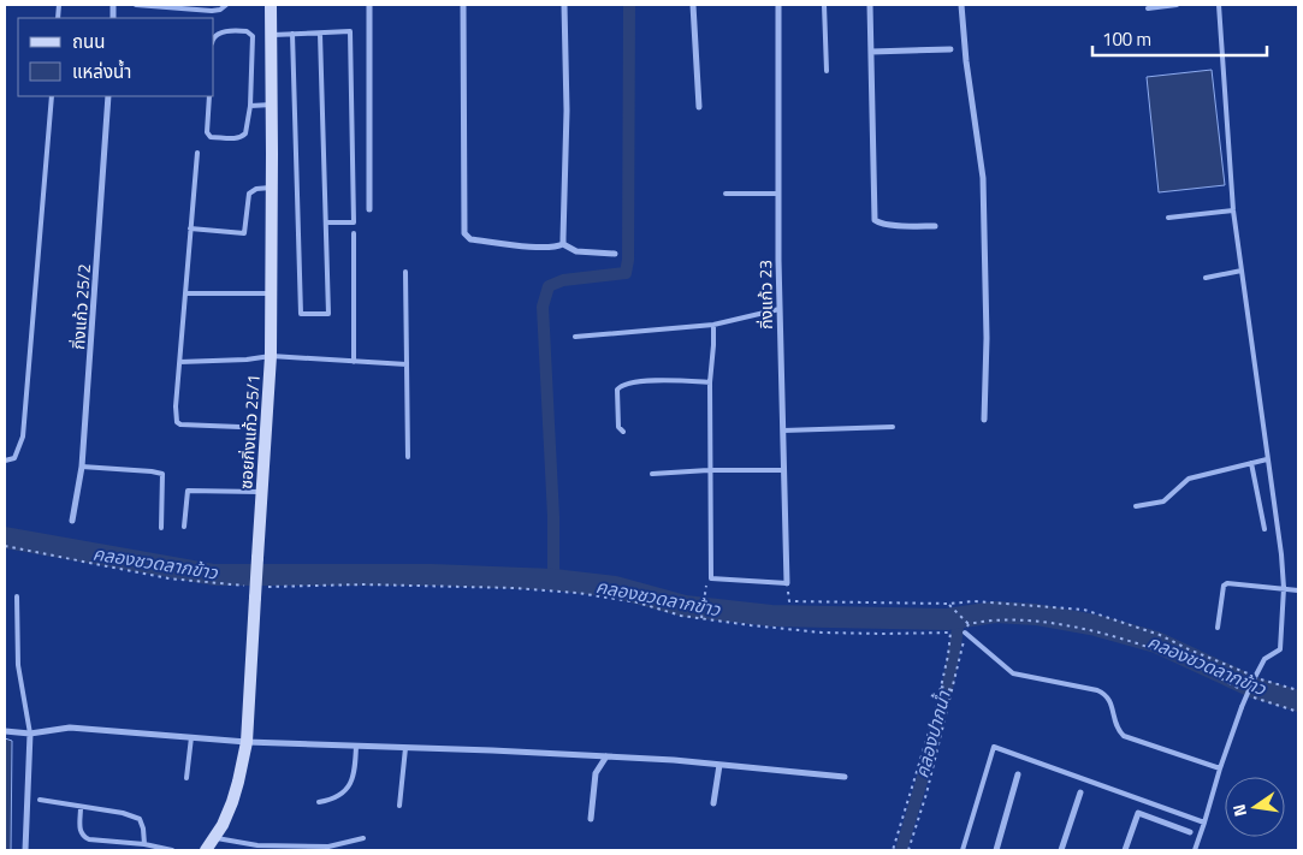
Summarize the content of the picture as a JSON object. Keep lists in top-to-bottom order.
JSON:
{
  "streets": {
    "street": ["กิ่งแก้ว 23", "กิ่งแก้ว 25/2", "ซอยกิ่งแก้ว 25/1"]
  },
  "water": ["คลองชวดลากข้าว", "คลองปากน้ำ"],
  "legend": ["ถนน", "แหล่งน้ำ"],
  "scale_bar": "100 m",
  "north": "left"
}
